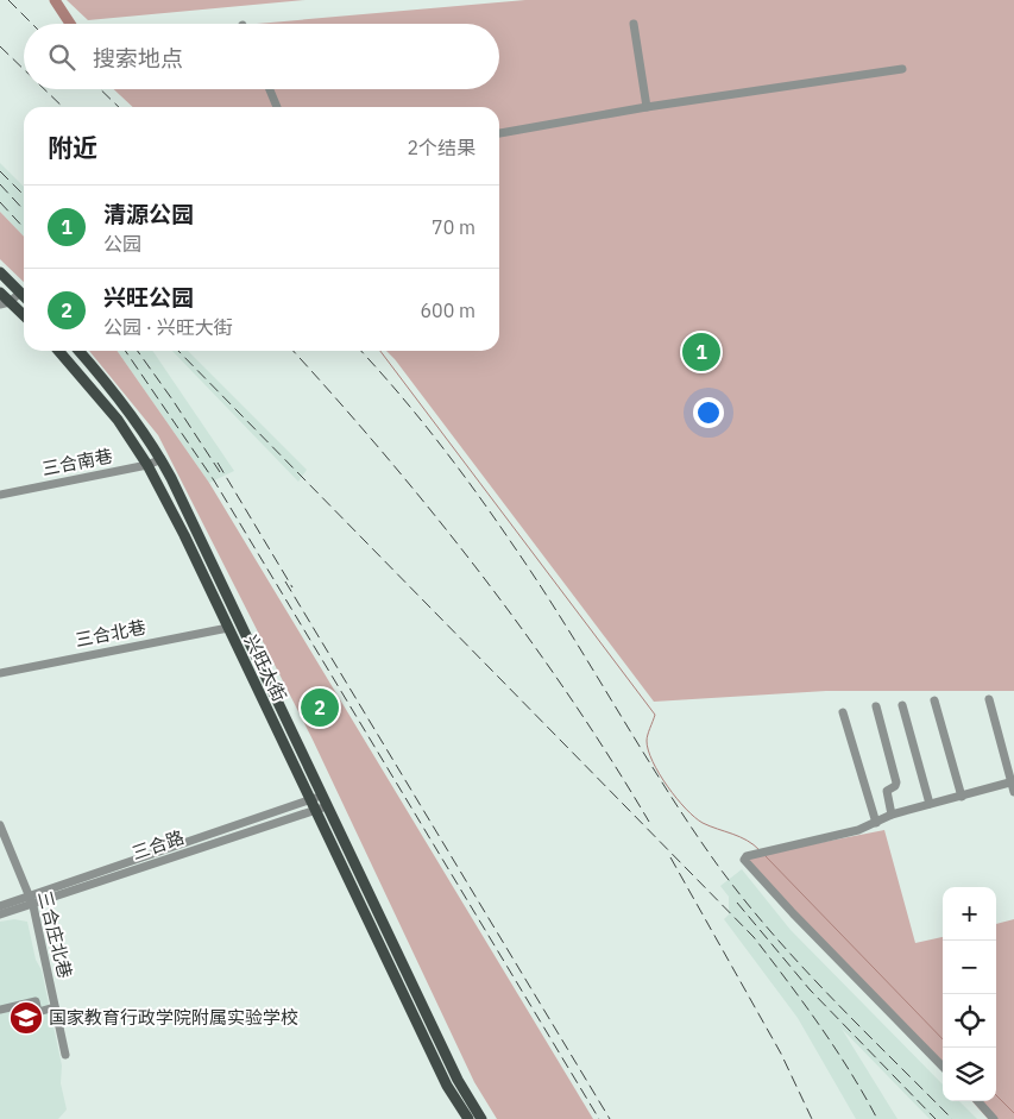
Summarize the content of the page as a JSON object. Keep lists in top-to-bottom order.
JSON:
{
  "streets": {
    "main road": ["兴旺大街"],
    "street": [
      "三合南巷",
      "三合北巷",
      "三合路",
      "三合庄北巷"
    ]
  },
  "crossings": [
    ["三合南巷", "兴旺大街"],
    ["三合北巷", "兴旺大街"],
    ["兴旺大街", "三合路"],
    ["三合路", "三合庄北巷"]
  ],
  "places": {
    "school or university": ["国家教育行政学院附属实验学校"]
  },
  "page": {
    "search": "搜索地点",
    "heading": ["附近", "2个结果"],
    "list": [
      {
        "mark": "1",
        "name": "清源公园",
        "note": "公园",
        "value": "70 m"
      },
      {
        "mark": "2",
        "name": "兴旺公园",
        "note": "公园 · 兴旺大街",
        "value": "600 m"
      }
    ],
    "pins": ["1", "2"],
    "map_buttons": ["+", "−"]
  }
}
